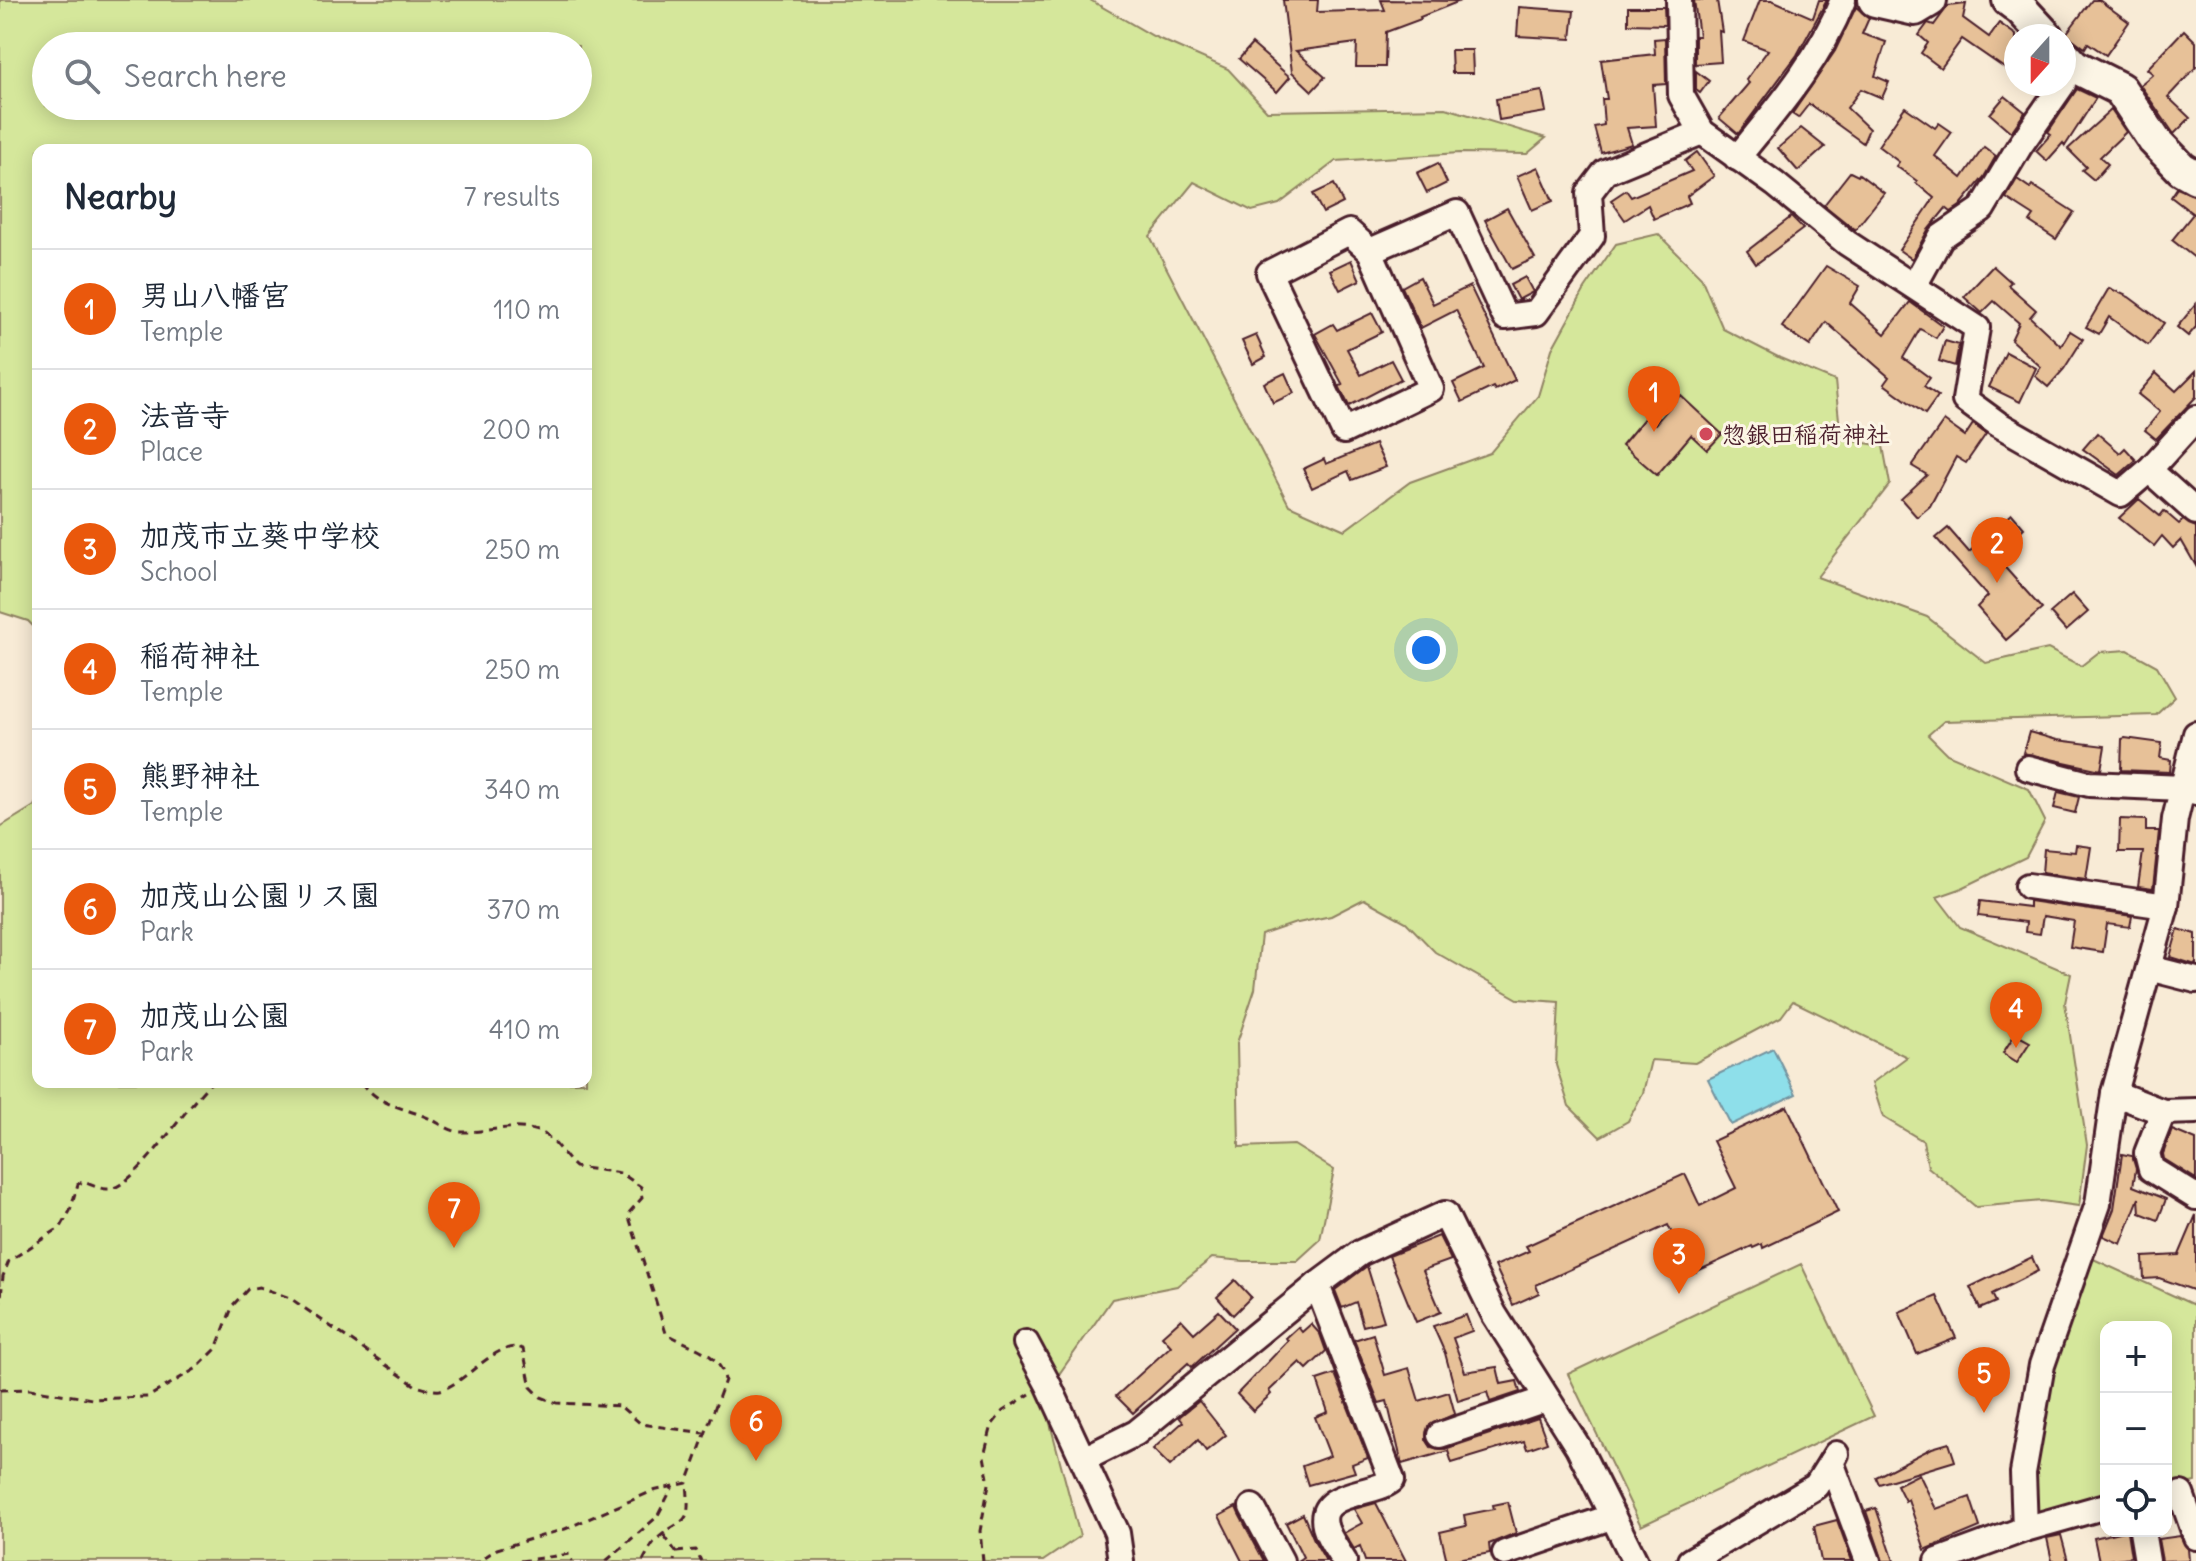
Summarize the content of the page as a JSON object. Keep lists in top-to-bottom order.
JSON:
{
  "places": ["惣銀田稲荷神社"],
  "north": "bottom",
  "page": {
    "search": "Search here",
    "heading": ["Nearby", "7 results"],
    "list": [
      {
        "mark": "1",
        "name": "男山八幡宮",
        "note": "Temple",
        "value": "110 m"
      },
      {
        "mark": "2",
        "name": "法音寺",
        "note": "Place",
        "value": "200 m"
      },
      {
        "mark": "3",
        "name": "加茂市立葵中学校",
        "note": "School",
        "value": "250 m"
      },
      {
        "mark": "4",
        "name": "稲荷神社",
        "note": "Temple",
        "value": "250 m"
      },
      {
        "mark": "5",
        "name": "熊野神社",
        "note": "Temple",
        "value": "340 m"
      },
      {
        "mark": "6",
        "name": "加茂山公園リス園",
        "note": "Park",
        "value": "370 m"
      },
      {
        "mark": "7",
        "name": "加茂山公園",
        "note": "Park",
        "value": "410 m"
      }
    ],
    "pins": [
      "1",
      "2",
      "4",
      "7",
      "3",
      "5",
      "6"
    ],
    "map_buttons": ["+", "−"]
  }
}
